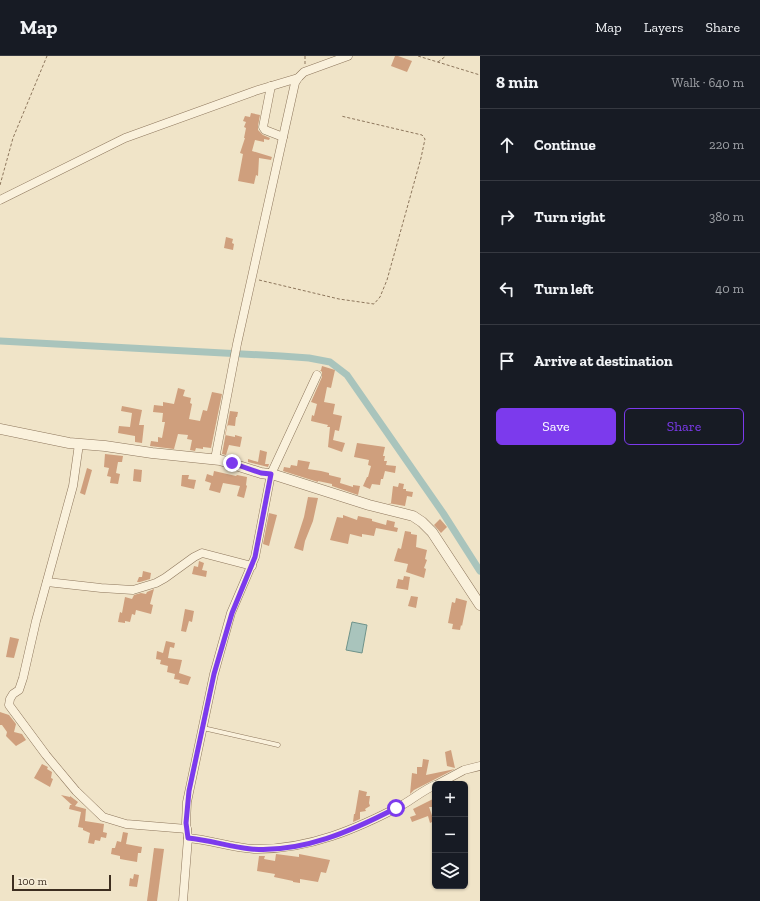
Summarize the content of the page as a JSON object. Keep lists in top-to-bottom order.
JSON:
{
  "scale_bar": "100 m",
  "page": {
    "header": "Map",
    "nav": ["Map", "Layers", "Share"],
    "heading": ["8 min", "Walk · 640 m"],
    "list": [
      ["Continue", "220 m"],
      ["Turn right", "380 m"],
      ["Turn left", "40 m"],
      "Arrive at destination"
    ],
    "buttons": ["Save", "Share"],
    "map_buttons": ["+", "−"],
    "scale": "100 m"
  }
}
